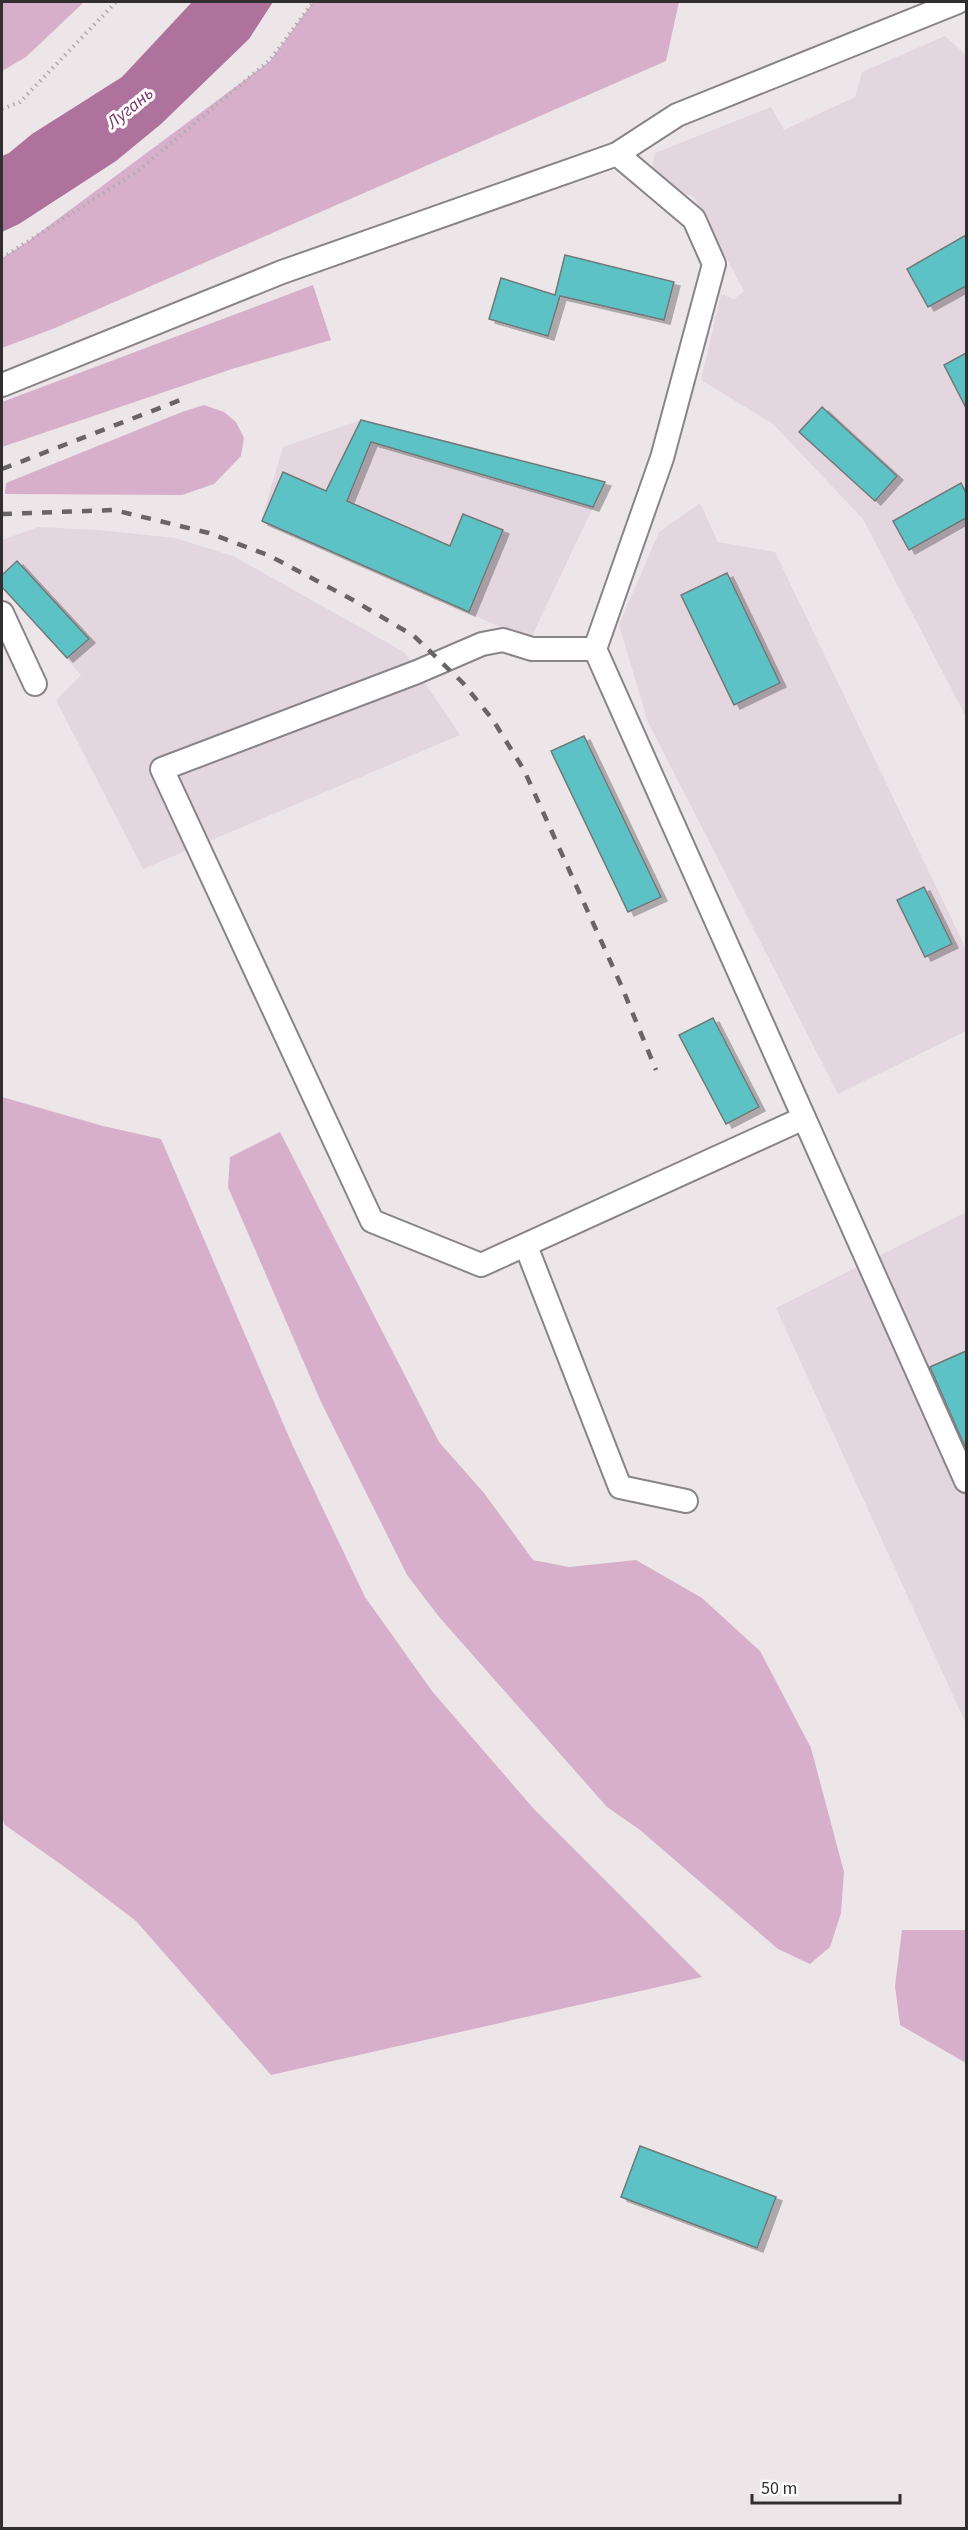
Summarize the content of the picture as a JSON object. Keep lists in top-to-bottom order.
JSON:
{
  "water": ["Лугань"],
  "scale_bar": "50 m"
}
